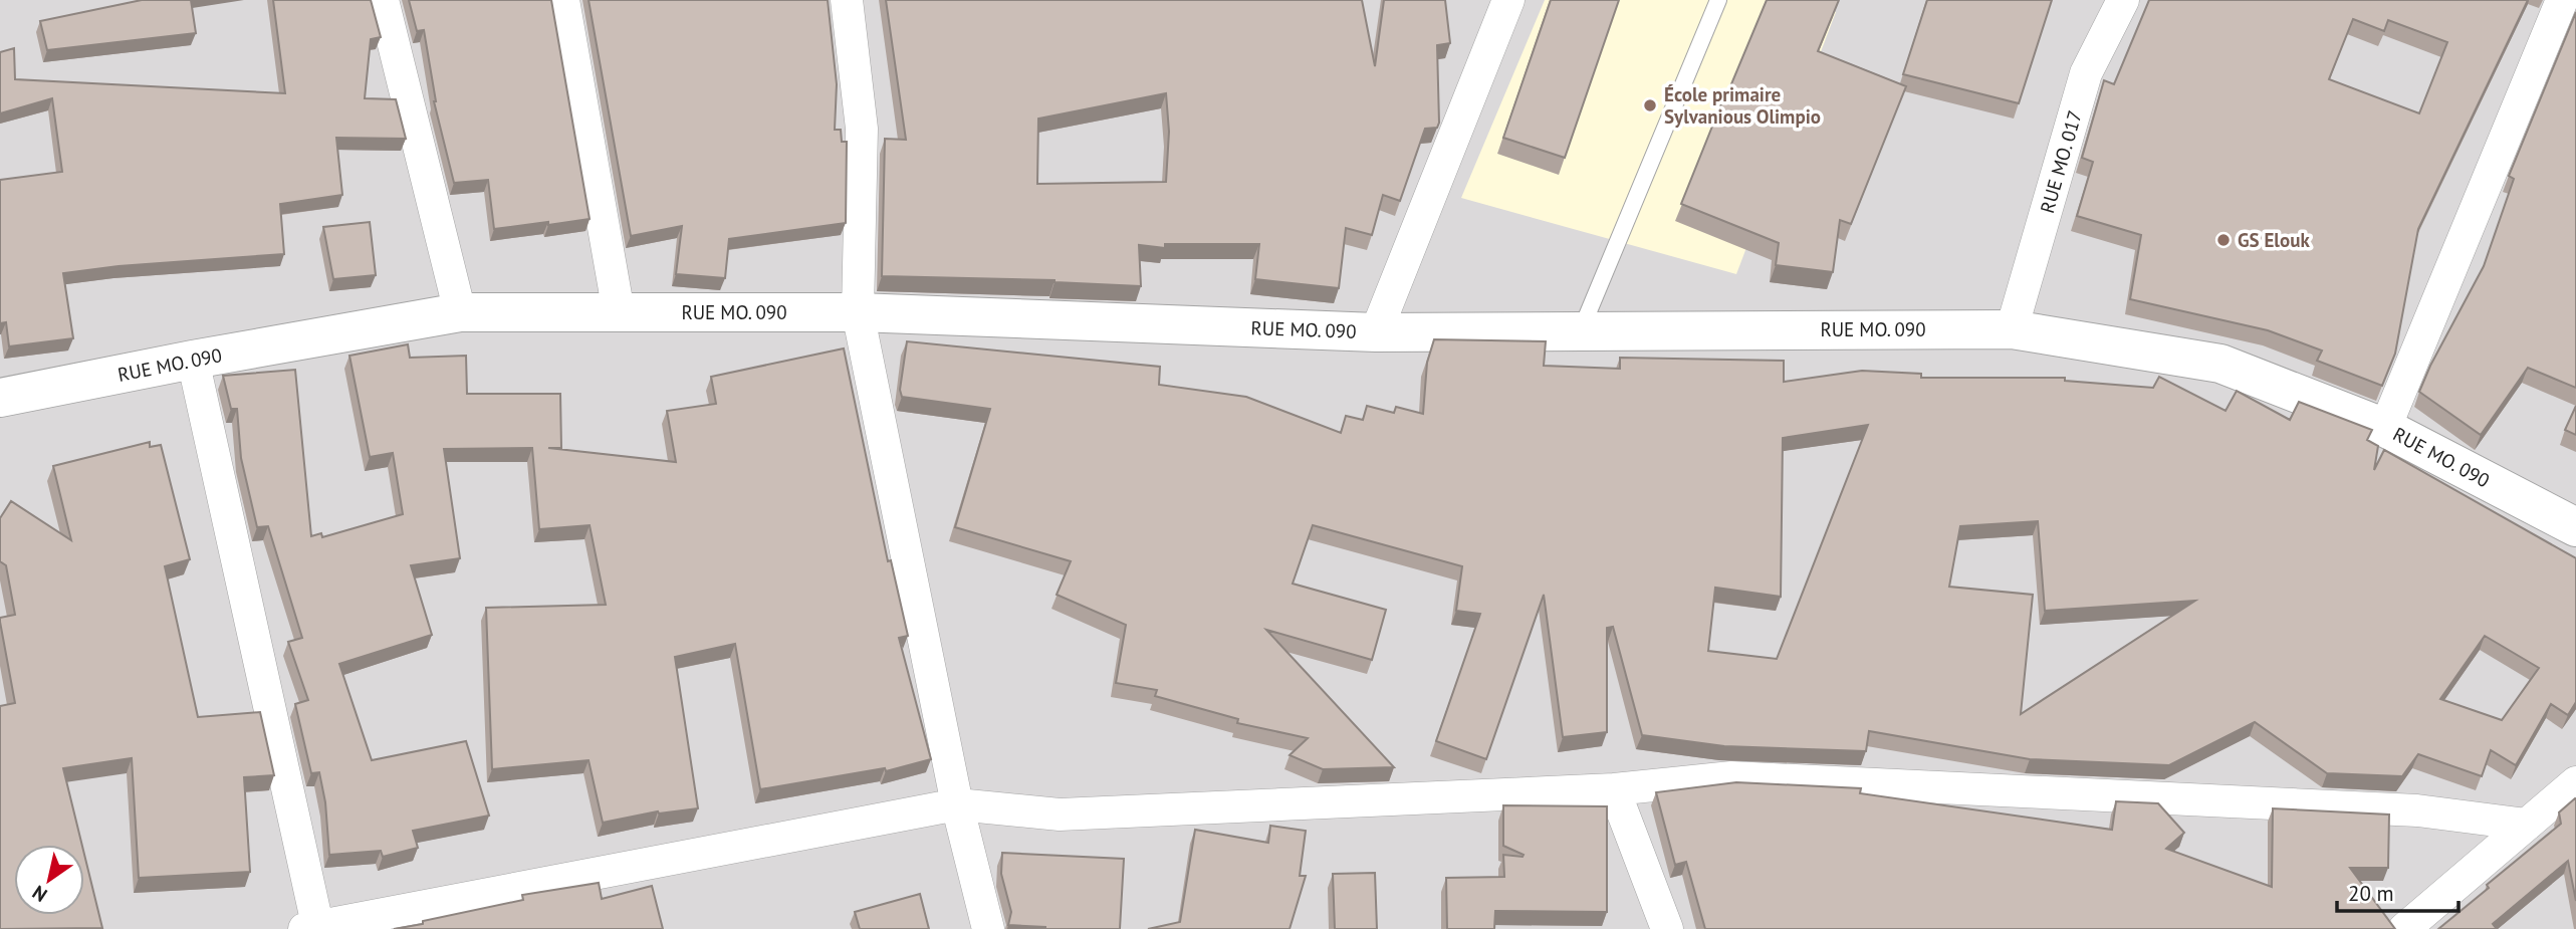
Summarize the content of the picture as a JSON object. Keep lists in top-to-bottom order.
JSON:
{
  "streets": {
    "street": ["RUE MO. 017", "RUE MO. 090"]
  },
  "crossings": [
    ["RUE MO. 017", "RUE MO. 090"]
  ],
  "places": ["École primaire Sylvanious Olimpio", "GS Elouk"],
  "scale_bar": "20 m",
  "north": "bottom left"
}
